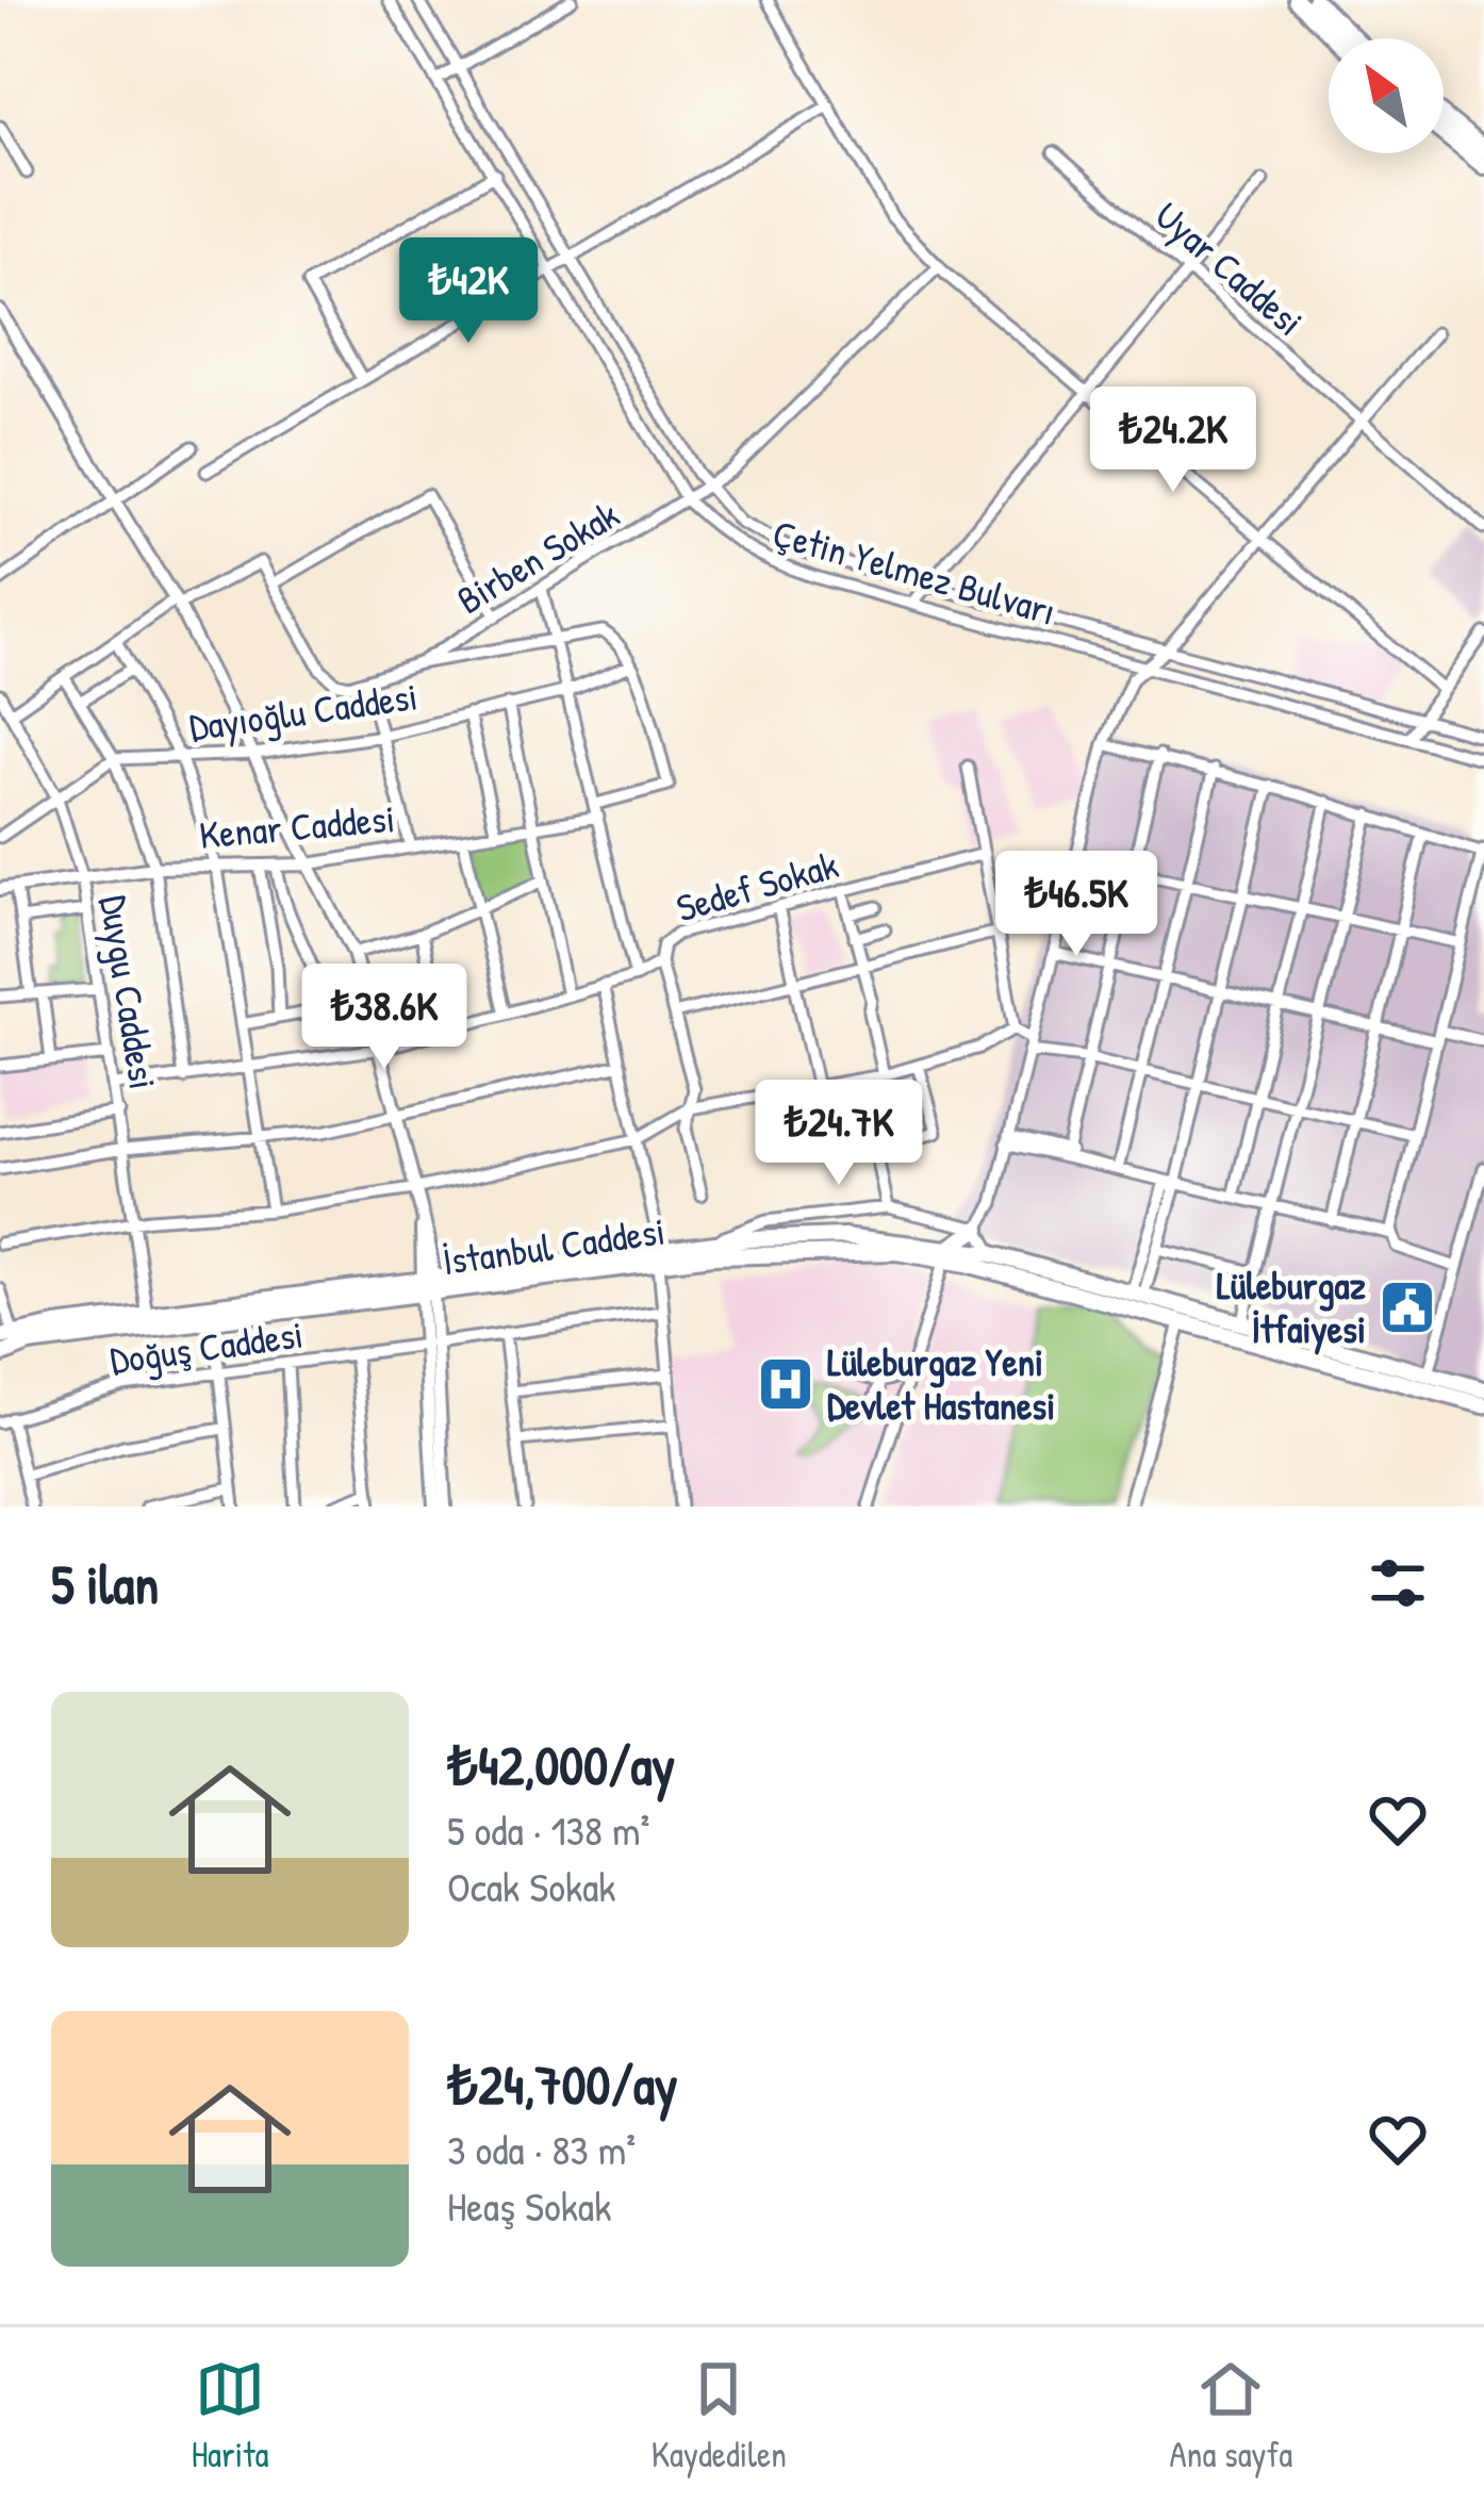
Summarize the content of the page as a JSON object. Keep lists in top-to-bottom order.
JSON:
{
  "streets": {
    "highway": ["İstanbul Caddesi"],
    "main road": ["Kenar Caddesi"],
    "street": [
      "Uyar Caddesi",
      "Birben Sokak",
      "Çetin Yelmez Bulvarı",
      "Dayıoğlu Caddesi",
      "Sedef Sokak",
      "Duygu Caddesi",
      "Doğuş Caddesi"
    ]
  },
  "crossings": [
    ["Birben Sokak", "Çetin Yelmez Bulvarı"],
    ["Dayıoğlu Caddesi", "Kenar Caddesi"],
    ["Kenar Caddesi", "Duygu Caddesi"],
    ["Sedef Sokak", "Duygu Caddesi"],
    ["Duygu Caddesi", "İstanbul Caddesi"]
  ],
  "places": {
    "public building": ["Lüleburgaz İtfaiyesi"],
    "hospital": ["Lüleburgaz Yeni Devlet Hastanesi"]
  },
  "north": "top left",
  "page": {
    "price": [
      "₺42K",
      "₺24.2K",
      "₺46.5K",
      "₺38.6K",
      "₺24.7K"
    ],
    "heading": "5 ilan",
    "list": [
      {
        "name": "₺42,000/ay",
        "note": "5 oda · 138 m² · Ocak Sokak"
      },
      {
        "name": "₺24,700/ay",
        "note": "3 oda · 83 m² · Heaş Sokak"
      }
    ],
    "tabs": ["Harita", "Kaydedilen", "Ana sayfa"]
  }
}
